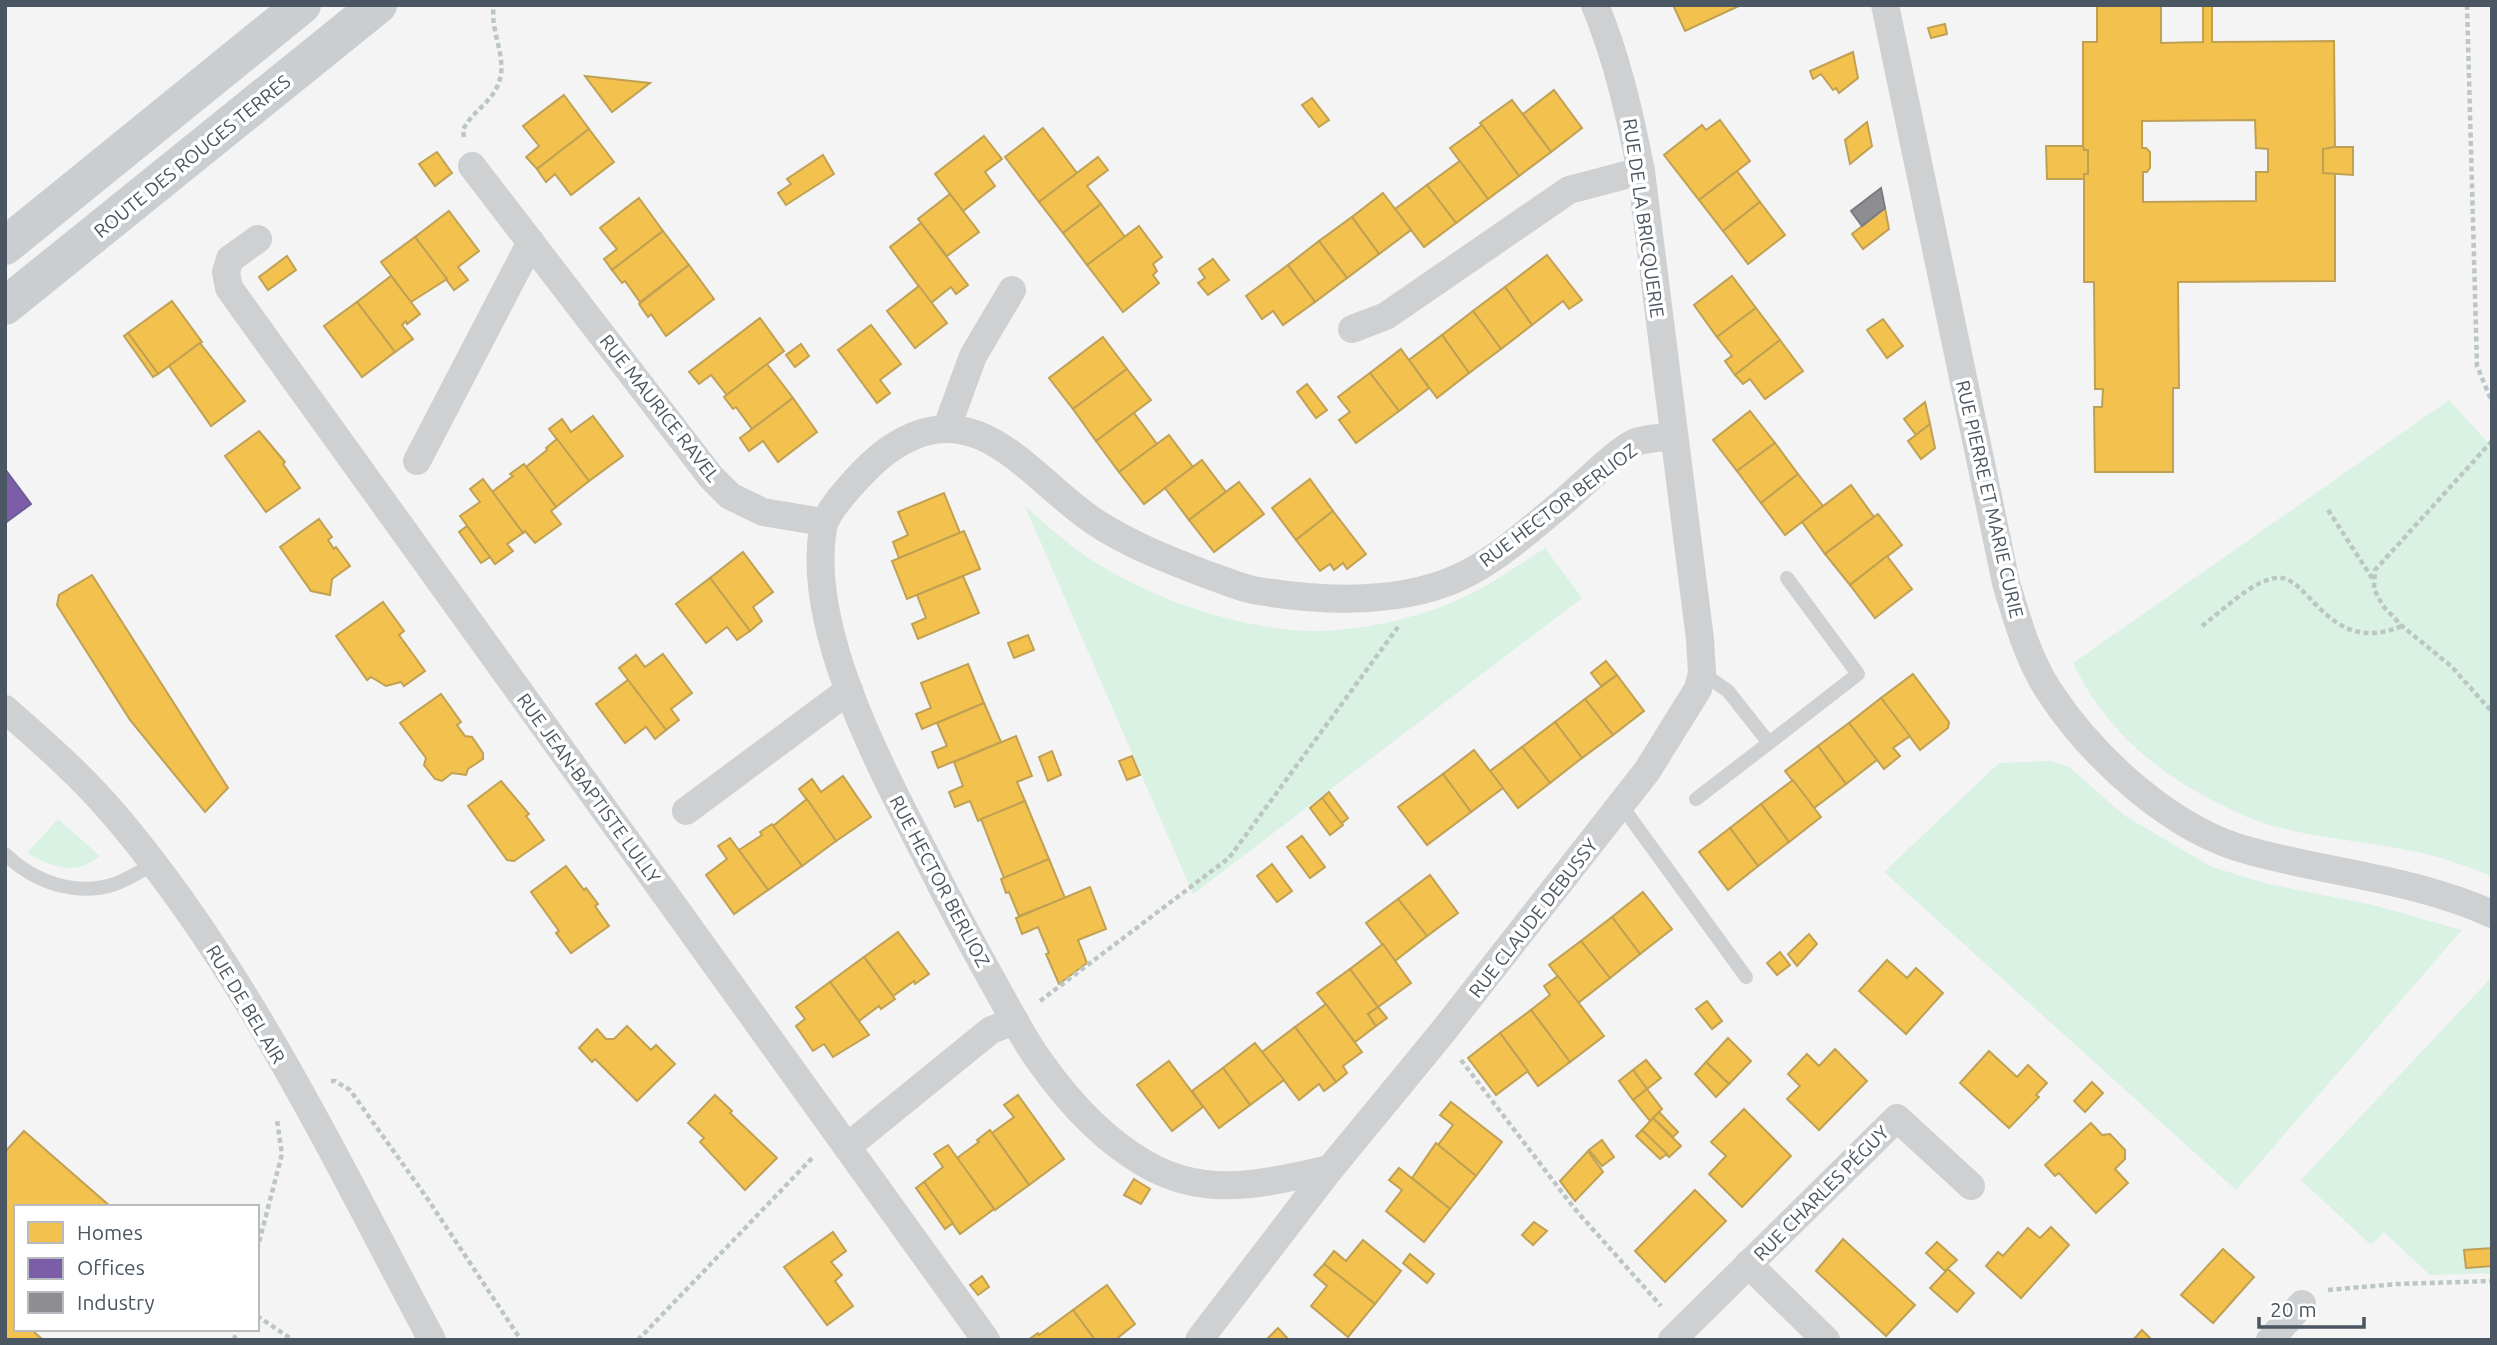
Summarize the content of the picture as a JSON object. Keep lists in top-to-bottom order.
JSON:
{
  "streets": {
    "main road": ["ROUTE DES ROUGES TERRES"],
    "street": [
      "RUE DE LA BRICQUERIE",
      "RUE MAURICE RAVEL",
      "RUE PIERRE ET MARIE CURIE",
      "RUE HECTOR BERLIOZ",
      "RUE JEAN-BAPTISTE LULLY",
      "RUE CLAUDE DEBUSSY",
      "RUE DE BEL AIR",
      "RUE CHARLES PÉGUY"
    ]
  },
  "crossings": [
    ["RUE DE LA BRICQUERIE", "RUE HECTOR BERLIOZ"],
    ["RUE DE LA BRICQUERIE", "RUE CLAUDE DEBUSSY"],
    ["RUE MAURICE RAVEL", "RUE HECTOR BERLIOZ"],
    ["RUE HECTOR BERLIOZ", "RUE CLAUDE DEBUSSY"]
  ],
  "legend": ["Homes", "Offices", "Industry"],
  "scale_bar": "20 m"
}
